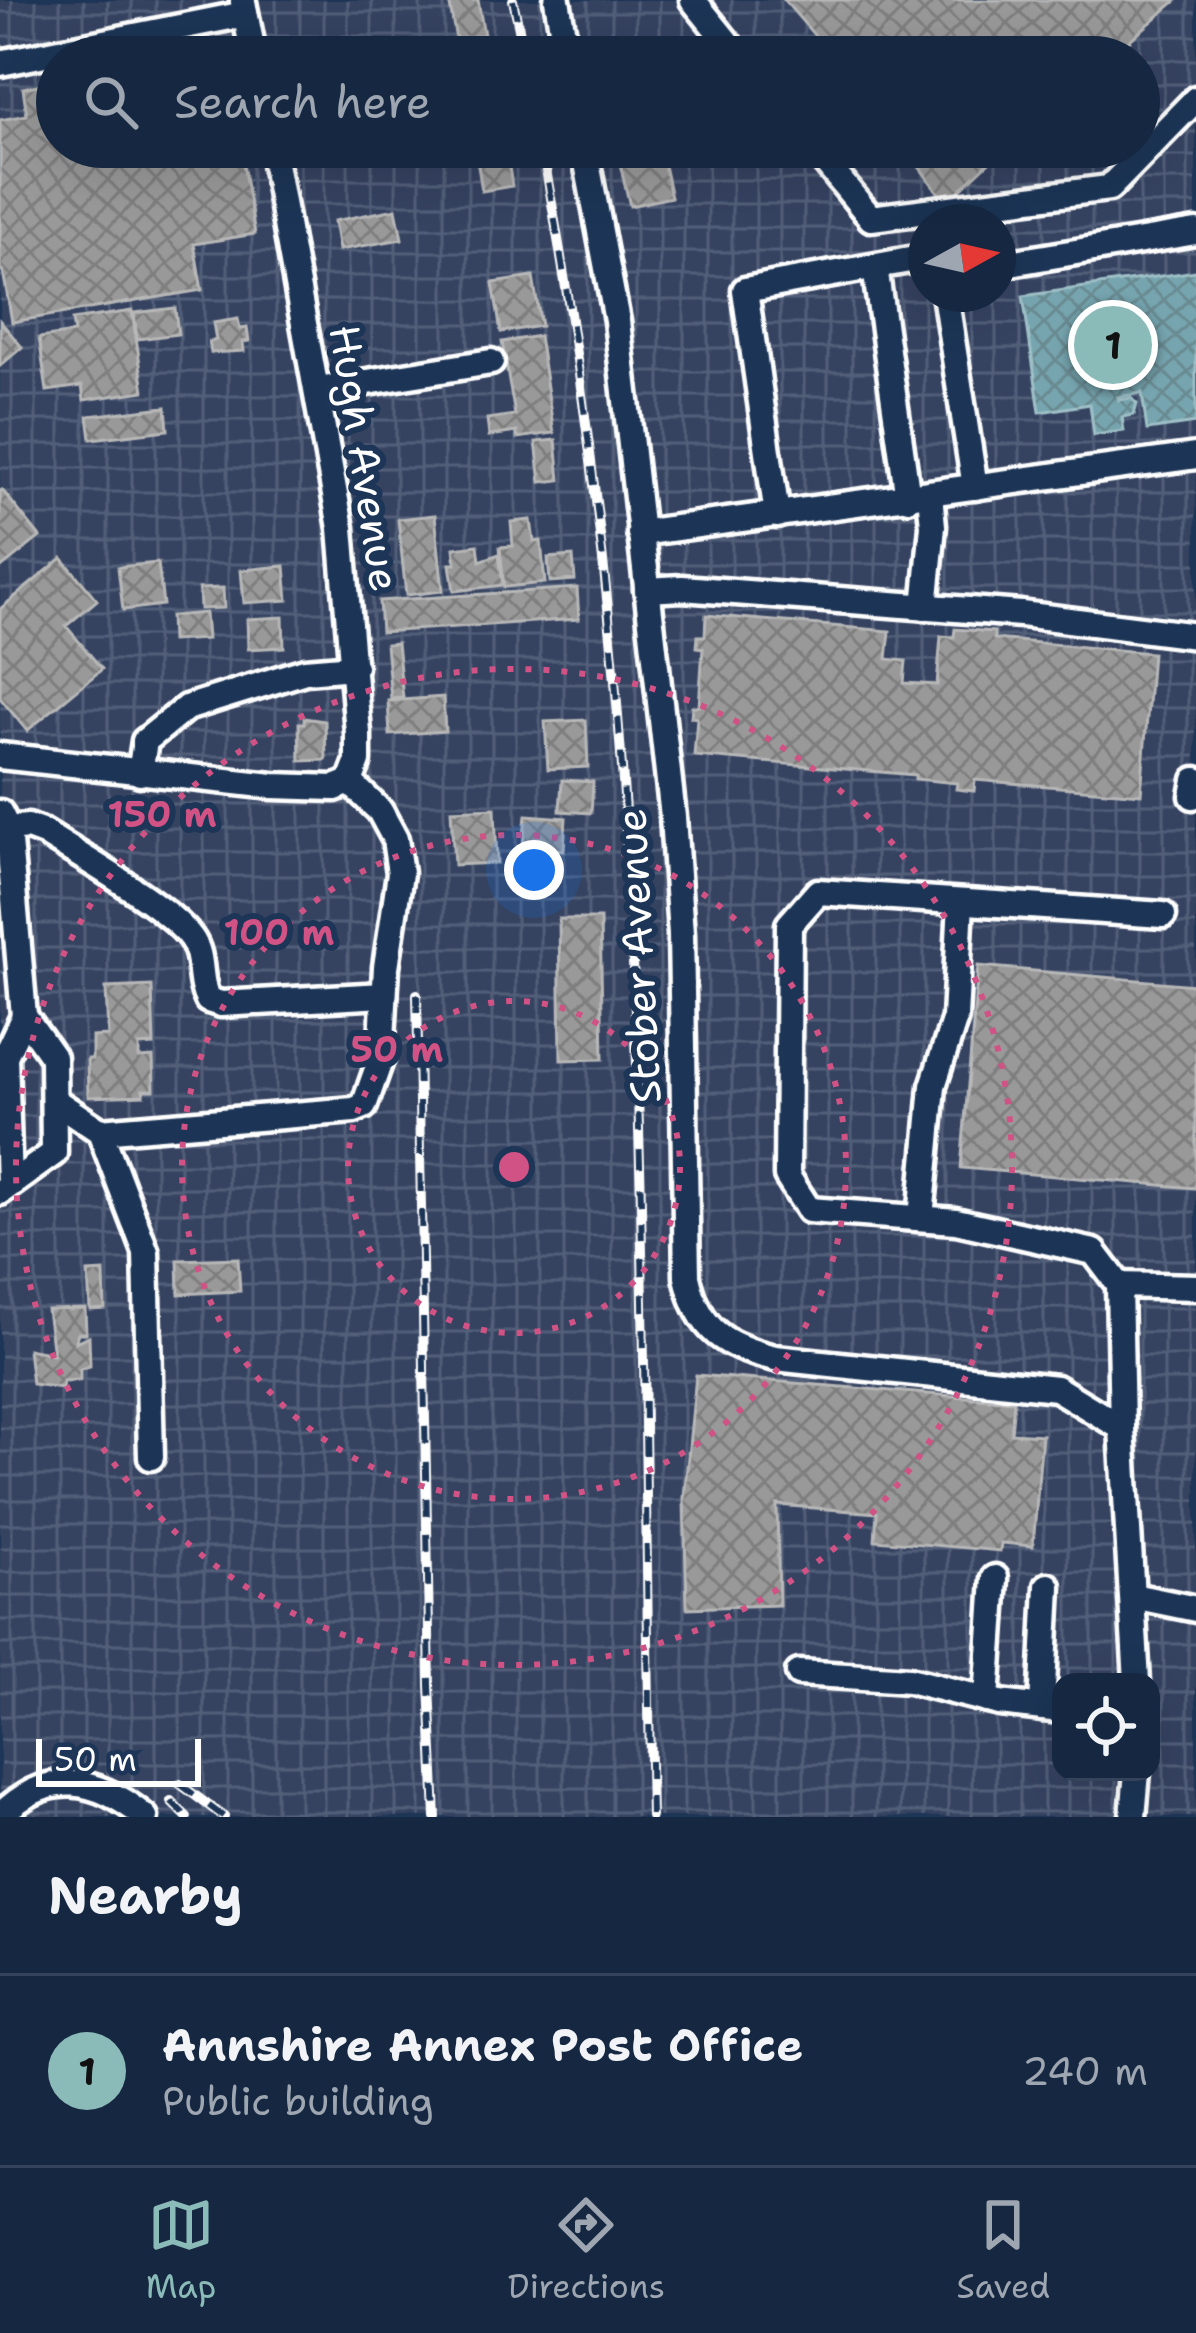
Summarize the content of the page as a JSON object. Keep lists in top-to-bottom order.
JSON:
{
  "streets": {
    "street": ["Hugh Avenue", "Stober Avenue"]
  },
  "scale_bar": "50 m",
  "north": "right",
  "page": {
    "search": "Search here",
    "pins": "1",
    "scale": "50 m",
    "heading": "Nearby",
    "list": [
      {
        "mark": "1",
        "name": "Annshire Annex Post Office",
        "note": "Public building",
        "value": "240 m"
      }
    ],
    "nav": ["Map", "Directions", "Saved"]
  },
  "rings": ["150 m", "100 m", "50 m"]
}
